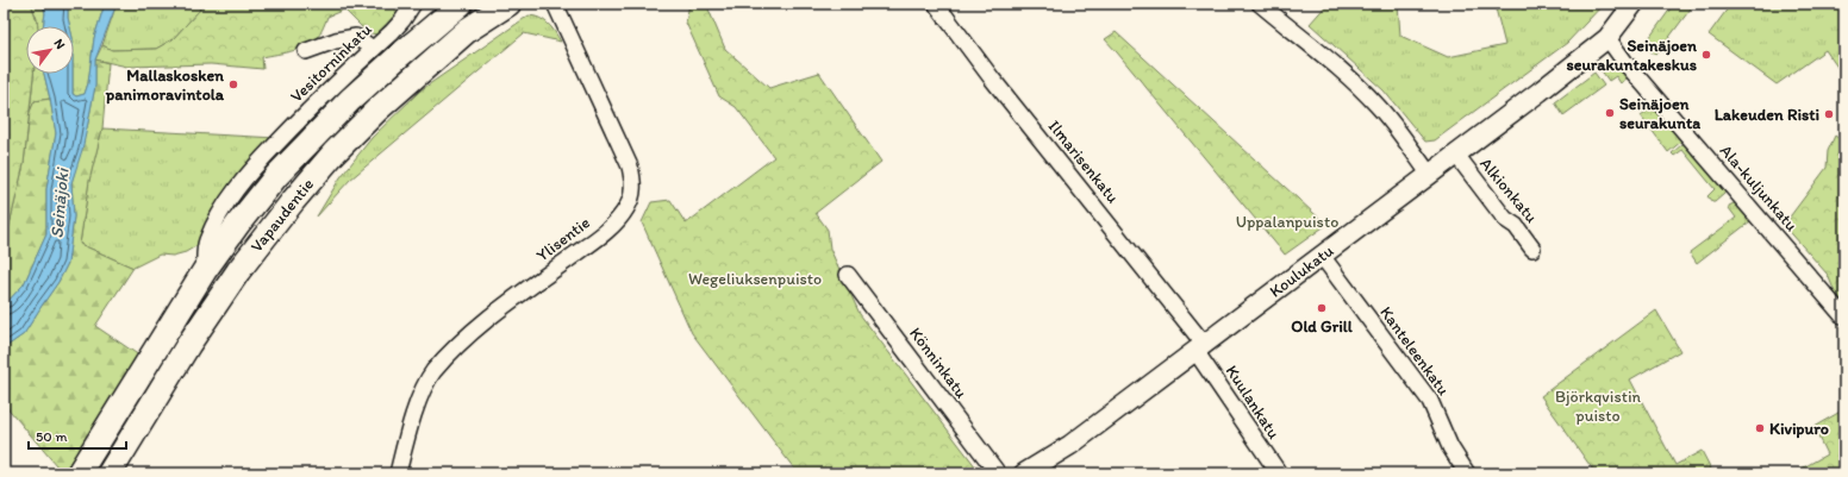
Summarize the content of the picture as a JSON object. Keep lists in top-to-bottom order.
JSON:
{
  "streets": {
    "main road": ["Vapaudentie"],
    "street": [
      "Vesitorninkatu",
      "Ilmarisenkatu",
      "Ala-kuljunkatu",
      "Alkionkatu",
      "Ylisentie",
      "Koulukatu",
      "Kanteleenkatu",
      "Könninkatu",
      "Kuulankatu"
    ]
  },
  "crossings": [
    ["Vesitorninkatu", "Vapaudentie"],
    ["Ilmarisenkatu", "Koulukatu"],
    ["Ilmarisenkatu", "Kuulankatu"],
    ["Ala-kuljunkatu", "Koulukatu"],
    ["Alkionkatu", "Koulukatu"],
    ["Koulukatu", "Kanteleenkatu"],
    ["Koulukatu", "Kuulankatu"]
  ],
  "water": ["Seinäjoki"],
  "parks": ["Uppalanpuisto", "Wegeliuksenpuisto", "Björkqvistin puisto"],
  "places": [
    "Seinäjoen seurakuntakeskus",
    "Mallaskosken panimoravintola",
    "Seinäjoen seurakunta",
    "Lakeuden Risti",
    "Old Grill",
    "Kivipuro"
  ],
  "scale_bar": "50 m",
  "north": "top right"
}
